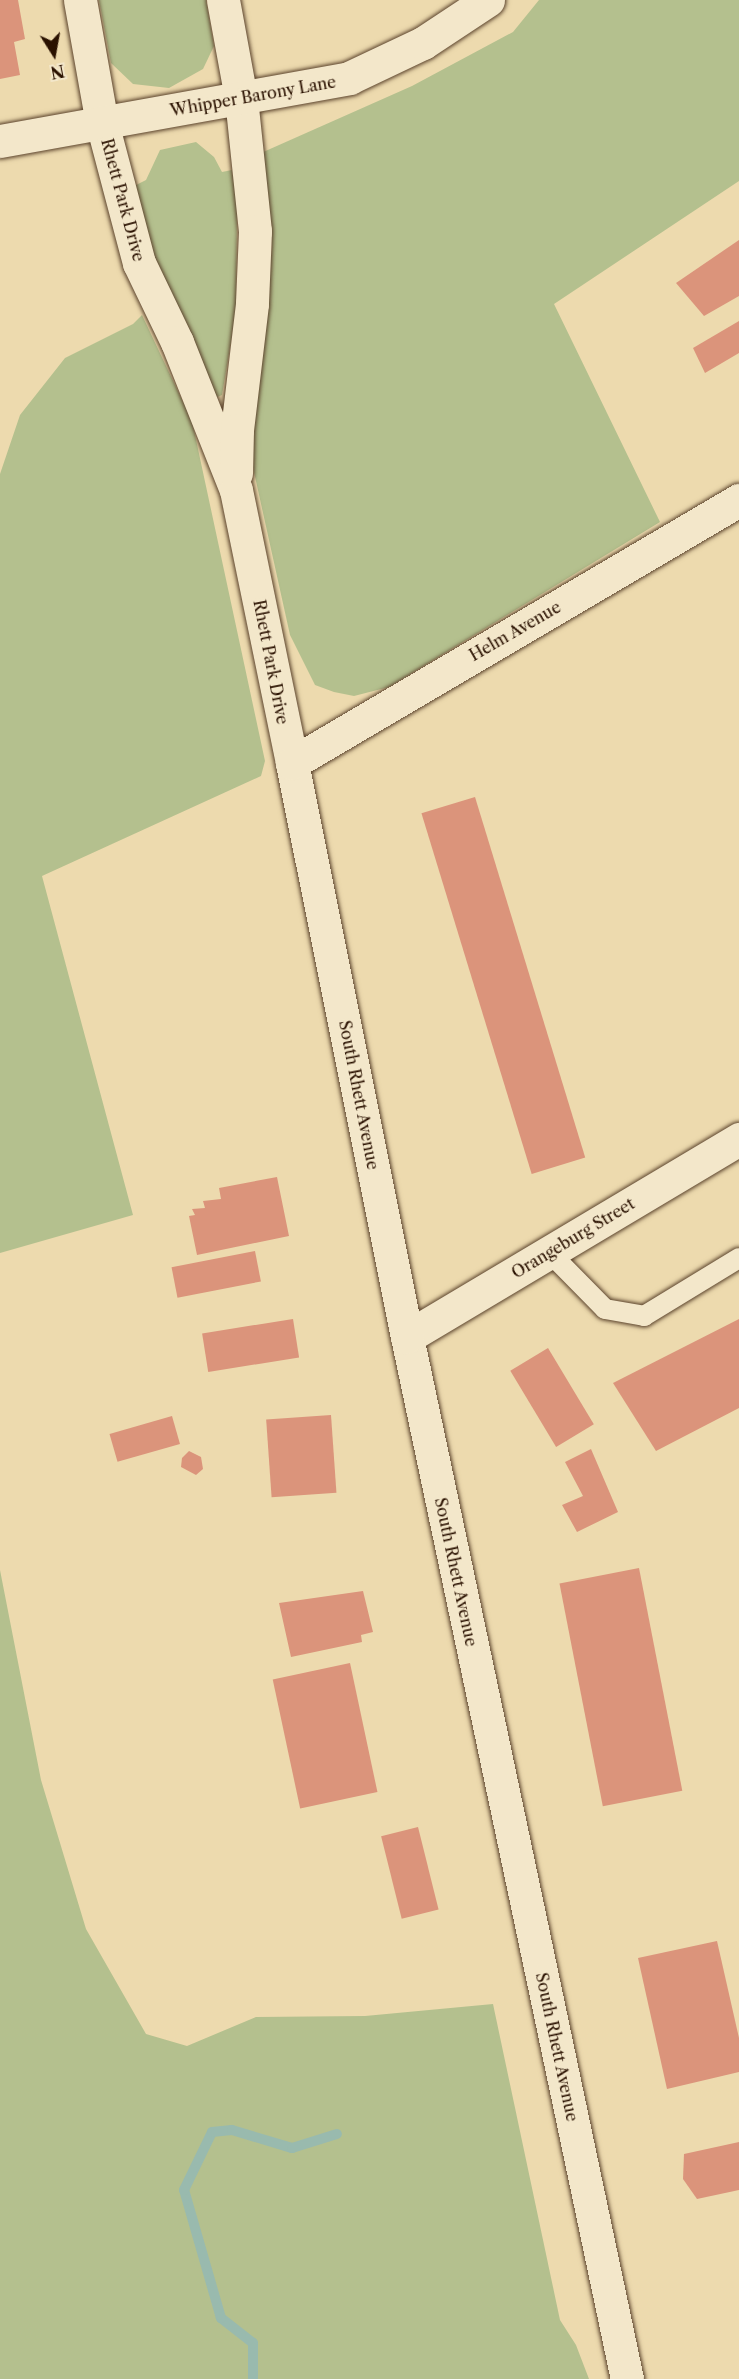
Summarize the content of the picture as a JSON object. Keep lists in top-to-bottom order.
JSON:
{
  "streets": {
    "street": [
      "Whipper Barony Lane",
      "Rhett Park Drive",
      "Helm Avenue",
      "South Rhett Avenue",
      "Orangeburg Street"
    ]
  },
  "crossings": [
    ["Whipper Barony Lane", "Rhett Park Drive"],
    ["Rhett Park Drive", "Helm Avenue"],
    ["Rhett Park Drive", "South Rhett Avenue"],
    ["Helm Avenue", "South Rhett Avenue"],
    ["South Rhett Avenue", "Orangeburg Street"]
  ],
  "north": "bottom"
}
